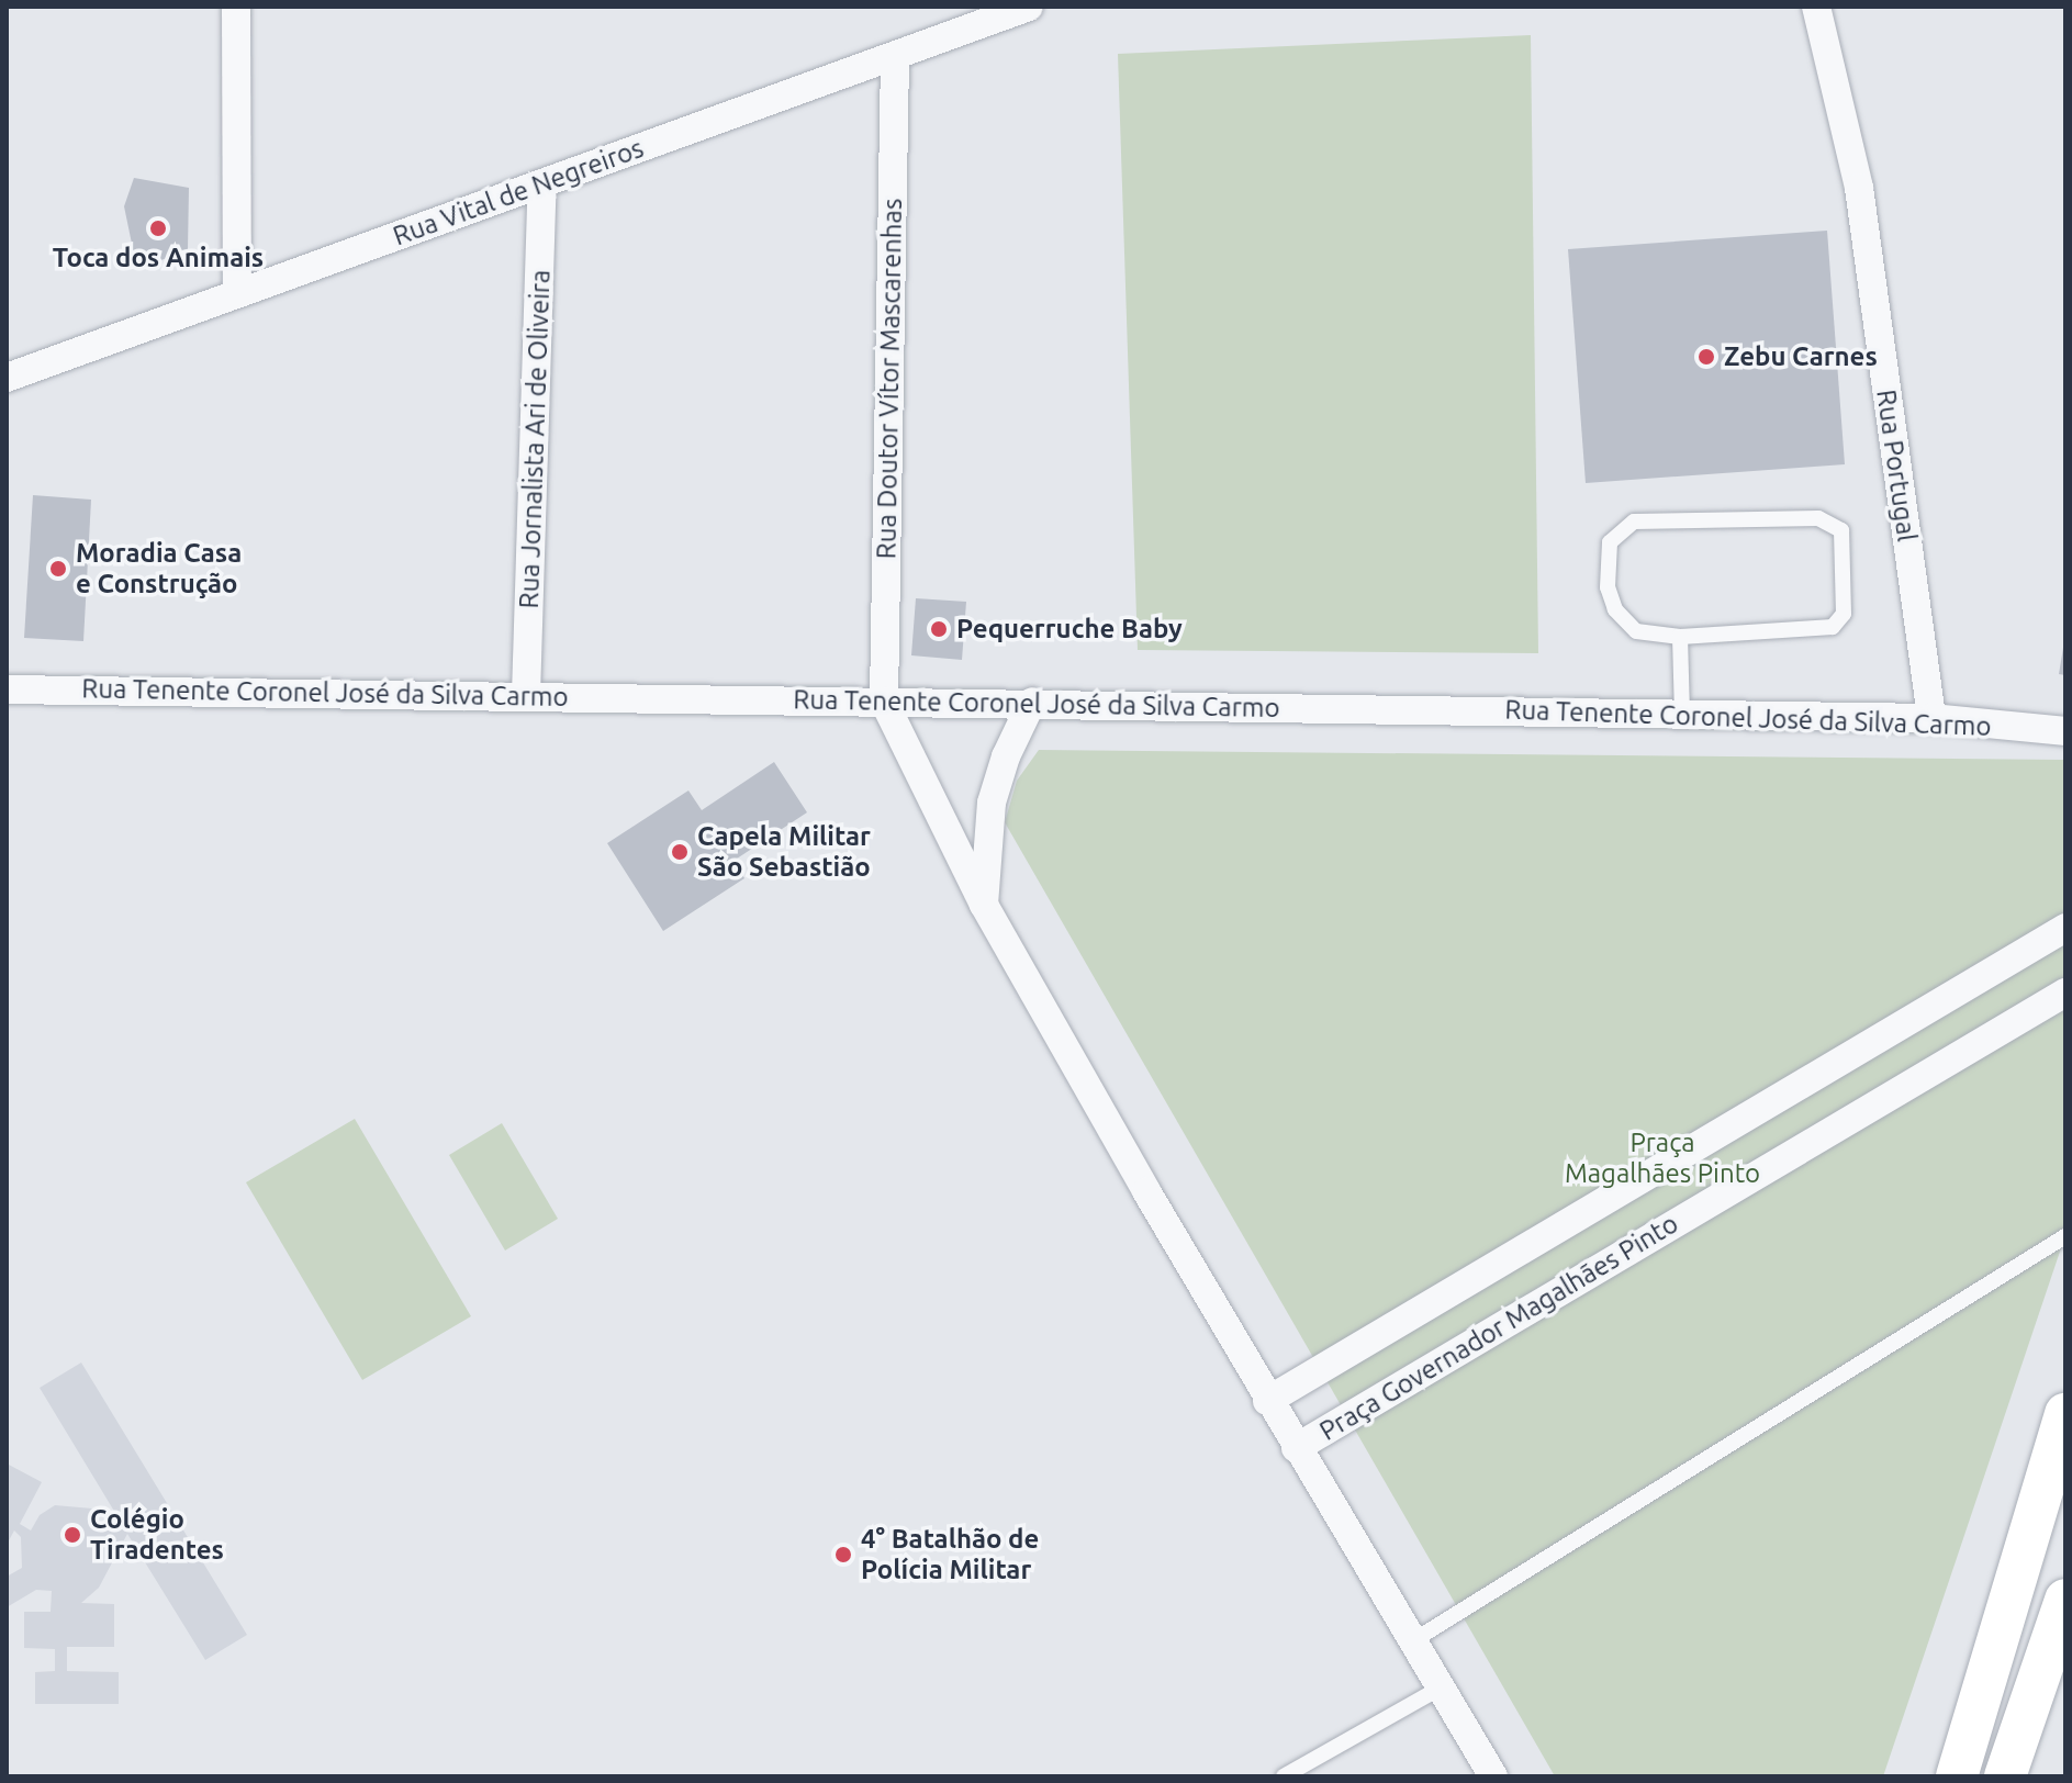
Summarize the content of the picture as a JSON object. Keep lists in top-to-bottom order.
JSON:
{
  "streets": {
    "street": [
      "Rua Vital de Negreiros",
      "Rua Doutor Vítor Mascarenhas",
      "Rua Jornalista Ari de Oliveira",
      "Rua Portugal",
      "Rua Tenente Coronel José da Silva Carmo",
      "Praça Governador Magalhães Pinto"
    ]
  },
  "crossings": [
    ["Rua Vital de Negreiros", "Rua Doutor Vítor Mascarenhas"],
    ["Rua Vital de Negreiros", "Rua Jornalista Ari de Oliveira"],
    ["Rua Doutor Vítor Mascarenhas", "Rua Tenente Coronel José da Silva Carmo"],
    ["Rua Doutor Vítor Mascarenhas", "Praça Governador Magalhães Pinto"],
    ["Rua Jornalista Ari de Oliveira", "Rua Tenente Coronel José da Silva Carmo"],
    ["Rua Portugal", "Rua Tenente Coronel José da Silva Carmo"],
    ["Rua Tenente Coronel José da Silva Carmo", "Praça Governador Magalhães Pinto"]
  ],
  "parks": ["Praça Magalhães Pinto"],
  "places": [
    "Toca dos Animais",
    "Zebu Carnes",
    "Moradia Casa e Construção",
    "Pequerruche Baby",
    "Capela Militar São Sebastião",
    "Colégio Tiradentes",
    "4° Batalhão de Polícia Militar"
  ]
}
